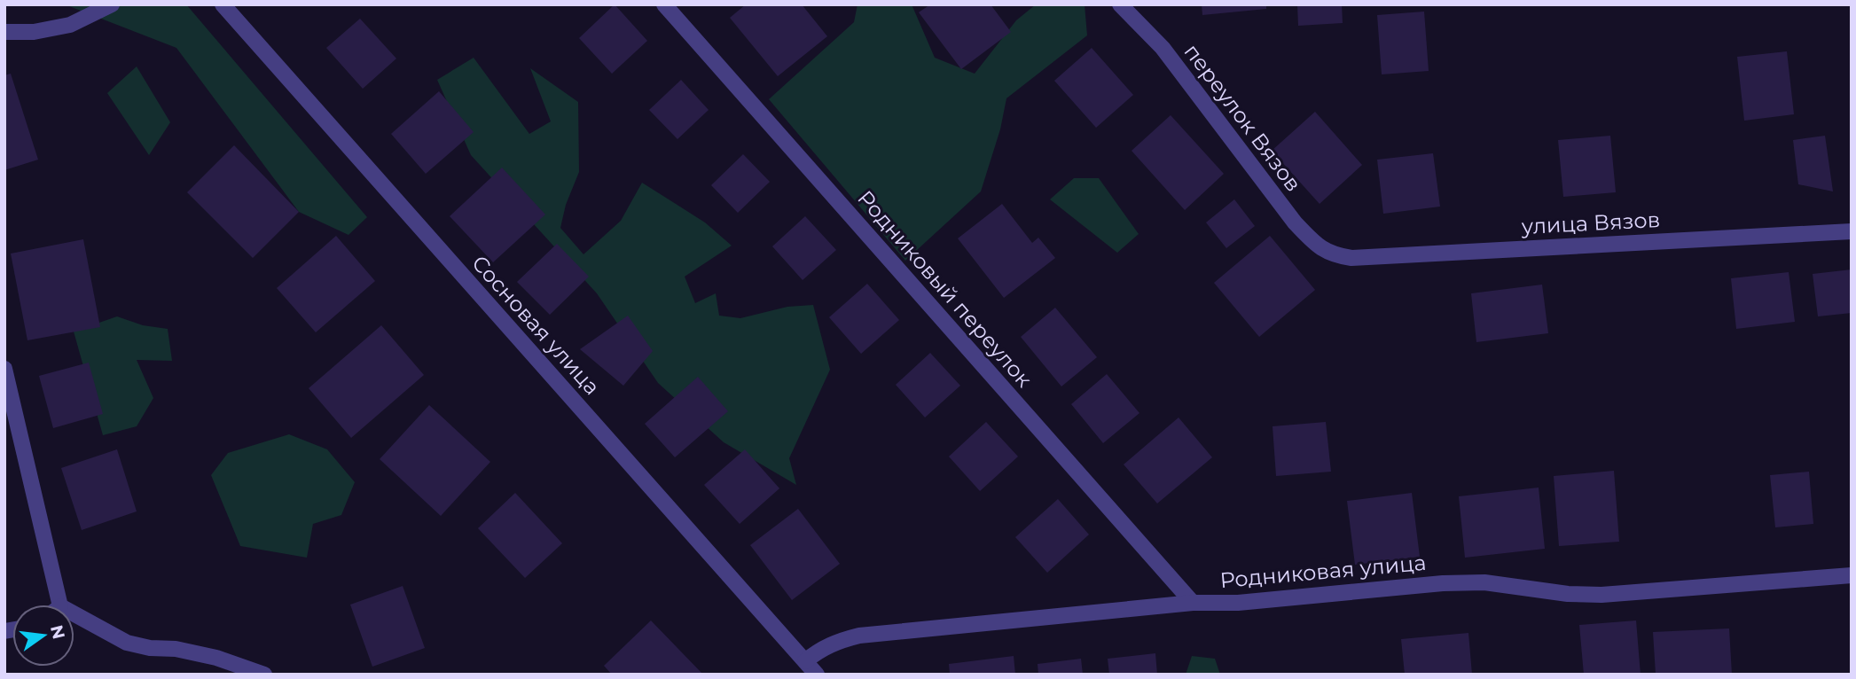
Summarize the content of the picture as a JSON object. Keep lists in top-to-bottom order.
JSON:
{
  "streets": {
    "street": [
      "переулок Вязов",
      "улица Вязов",
      "Родниковый переулок",
      "Сосновая улица",
      "Родниковая улица"
    ]
  },
  "crossings": [
    ["переулок Вязов", "улица Вязов"],
    ["Родниковый переулок", "Родниковая улица"],
    ["Сосновая улица", "Родниковая улица"]
  ],
  "north": "right"
}
